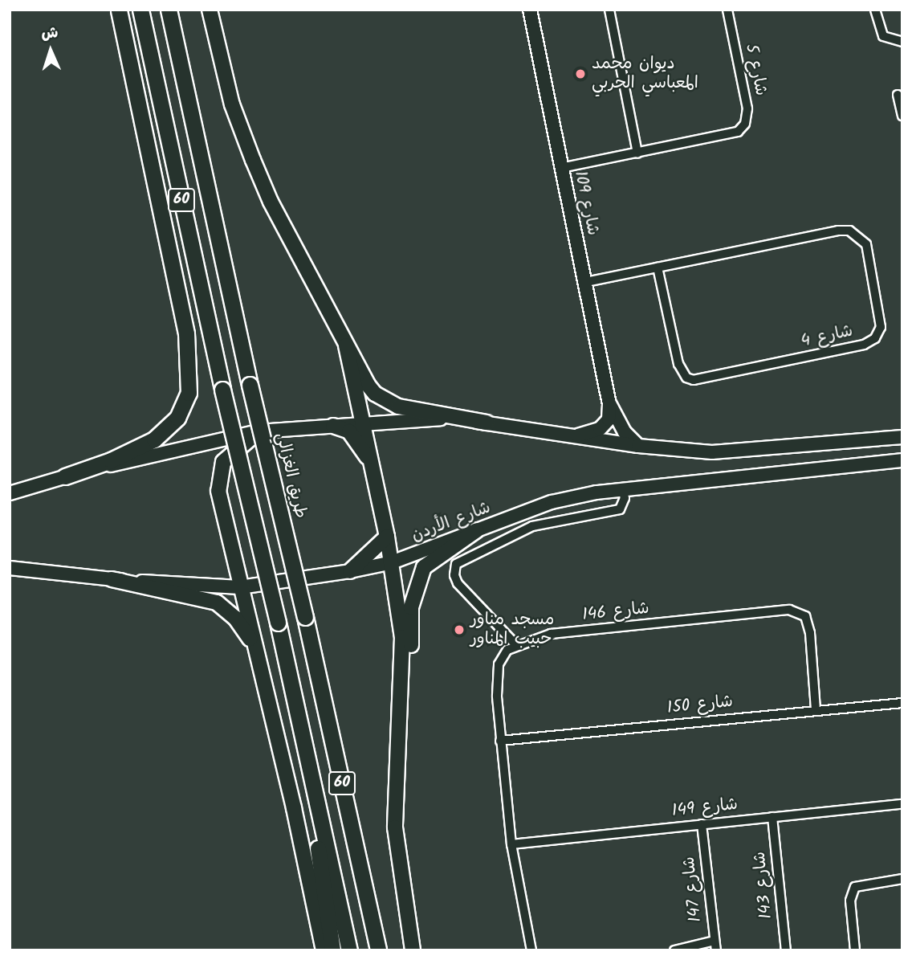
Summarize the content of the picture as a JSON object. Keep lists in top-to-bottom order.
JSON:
{
  "streets": {
    "highway": ["60", "طريق الغزالي"],
    "main road": ["شارع 109", "شارع الأردن"],
    "street": [
      "شارع 5",
      "شارع 4",
      "شارع 146",
      "شارع 150",
      "شارع 149",
      "شارع 143",
      "شارع 147"
    ]
  },
  "crossings": [
    ["شارع 5", "شارع 109"],
    ["شارع 109", "شارع 4"],
    ["شارع 146", "شارع 150"],
    ["شارع 149", "شارع 143"],
    ["شارع 149", "شارع 147"]
  ],
  "places": ["ديوان محمد المعباسي الحربي", "مسجد مناور حبيب المناور"],
  "north": "top"
}
